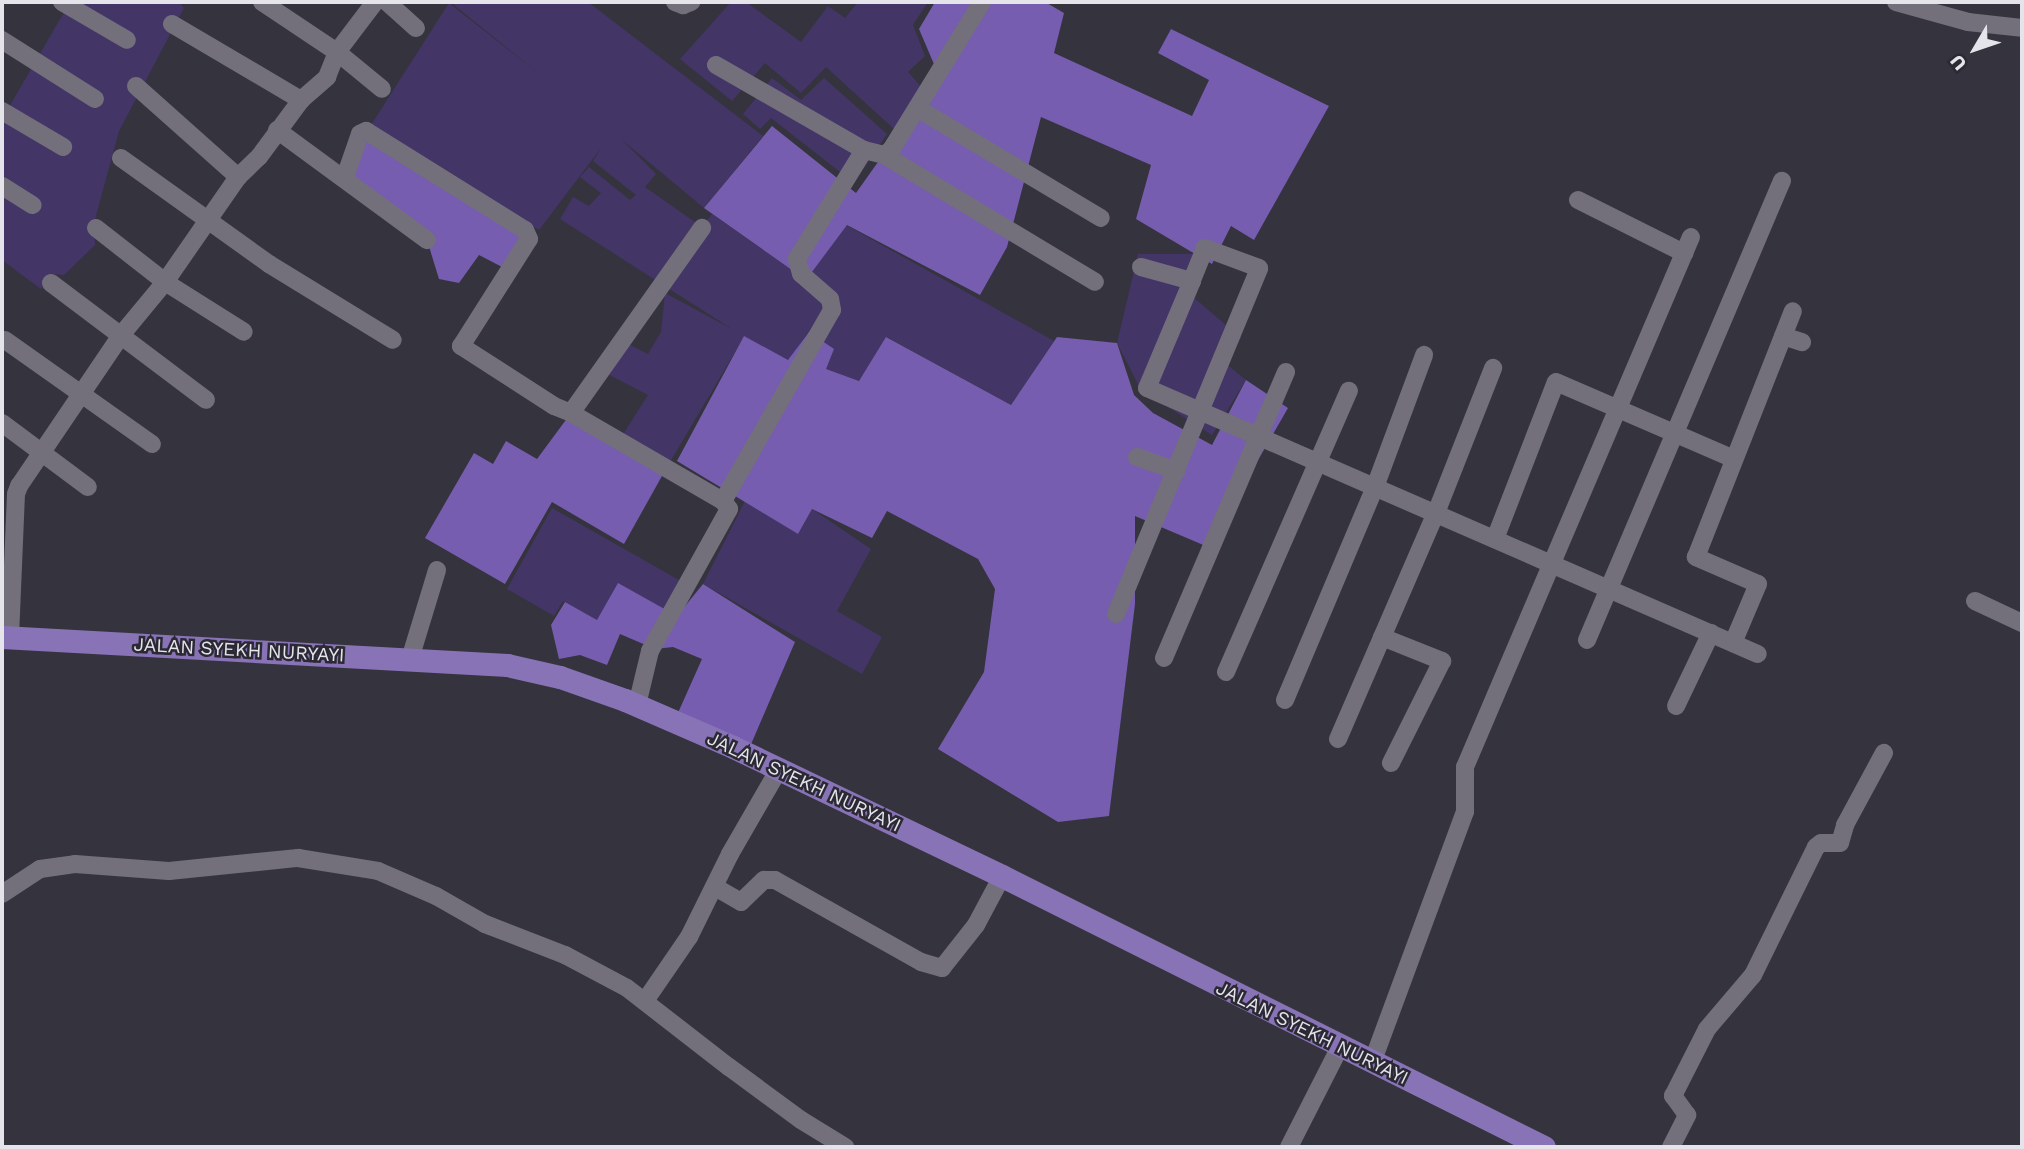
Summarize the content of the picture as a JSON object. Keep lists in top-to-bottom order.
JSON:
{
  "streets": {
    "main road": ["JALAN SYEKH NURYAYI"]
  },
  "north": "bottom left"
}
